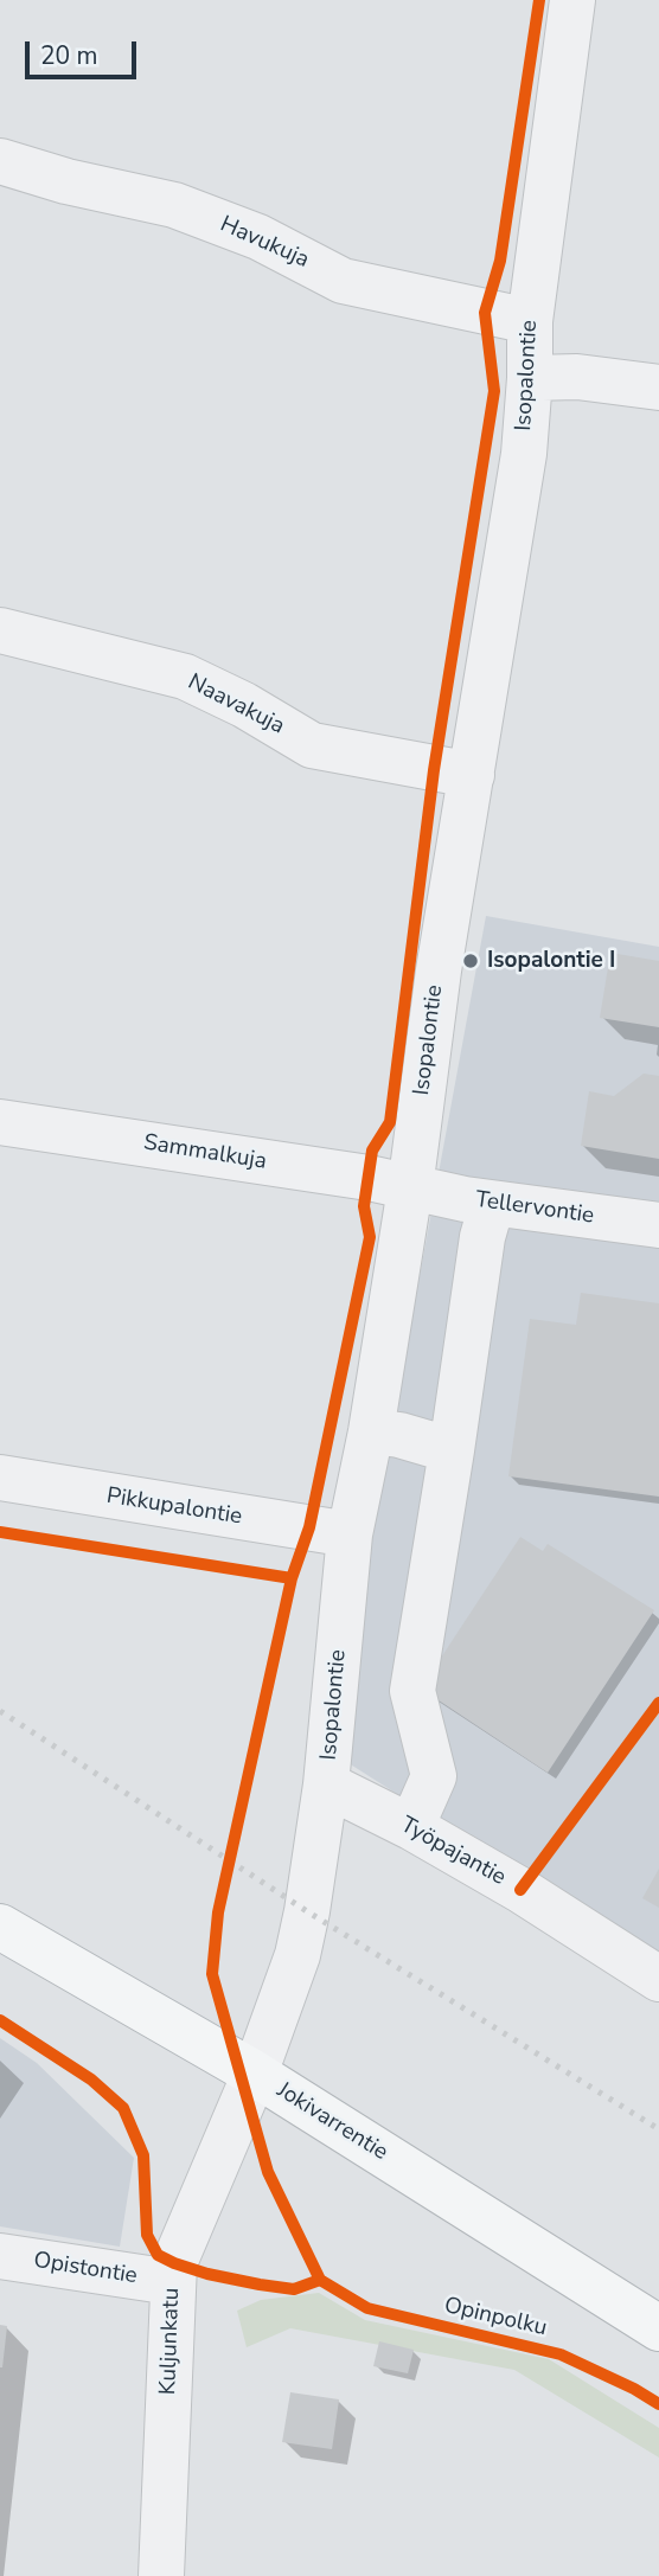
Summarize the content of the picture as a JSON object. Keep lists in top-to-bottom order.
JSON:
{
  "streets": {
    "highway": ["Jokivarrentie"],
    "street": [
      "Havukuja",
      "Isopalontie",
      "Naavakuja",
      "Sammalkuja",
      "Tellervontie",
      "Pikkupalontie",
      "Työpajantie",
      "Opistontie",
      "Kuljunkatu"
    ],
    "cycle path": ["Opinpolku"]
  },
  "crossings": [
    ["Havukuja", "Isopalontie"],
    ["Isopalontie", "Naavakuja"],
    ["Isopalontie", "Sammalkuja"],
    ["Isopalontie", "Tellervontie"],
    ["Isopalontie", "Pikkupalontie"],
    ["Isopalontie", "Työpajantie"],
    ["Isopalontie", "Jokivarrentie"],
    ["Isopalontie", "Kuljunkatu"],
    ["Sammalkuja", "Tellervontie"],
    ["Jokivarrentie", "Kuljunkatu"],
    ["Opistontie", "Kuljunkatu"]
  ],
  "places": ["Isopalontie I"],
  "scale_bar": "20 m"
}
